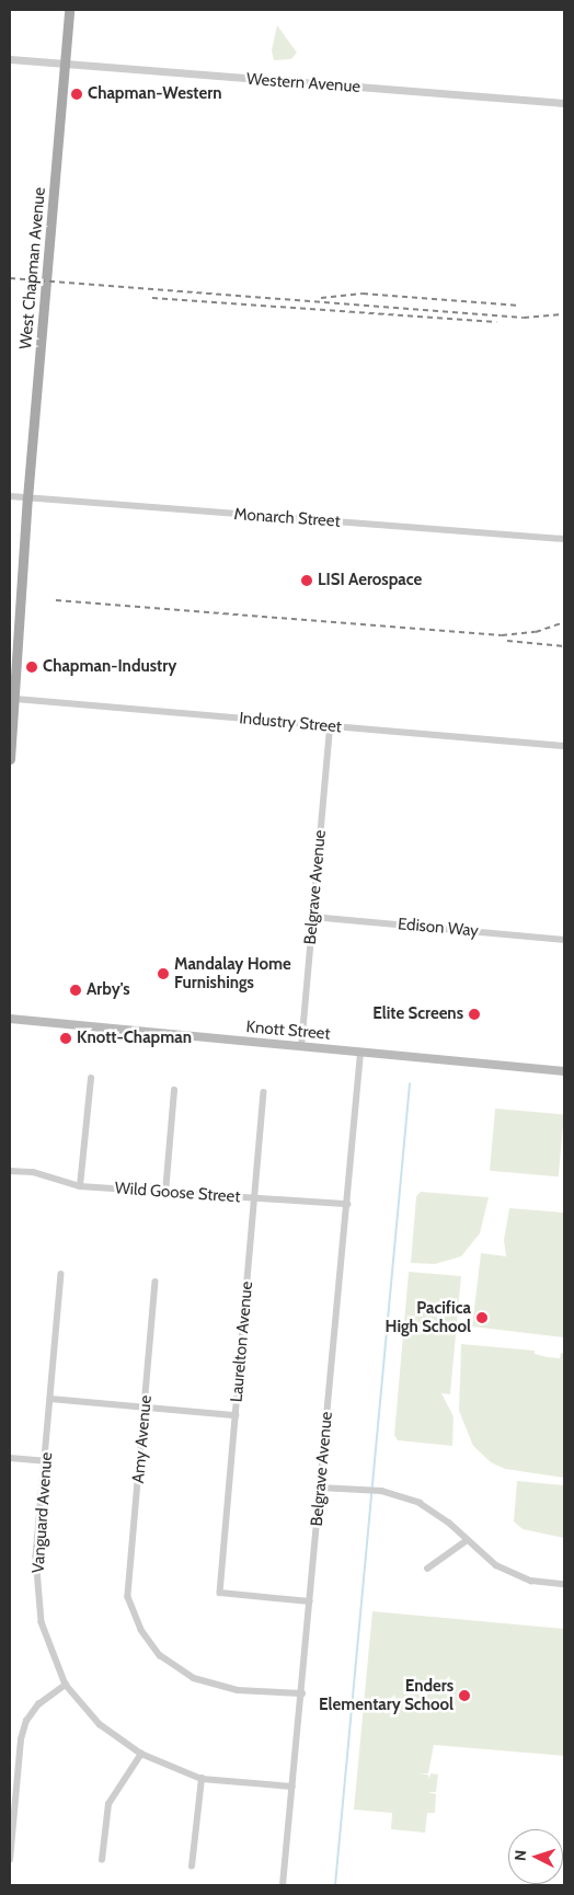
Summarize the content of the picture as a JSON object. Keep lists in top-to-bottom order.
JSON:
{
  "streets": {
    "main road": ["West Chapman Avenue", "Knott Street"],
    "street": [
      "Western Avenue",
      "Monarch Street",
      "Industry Street",
      "Belgrave Avenue",
      "Edison Way",
      "Wild Goose Street",
      "Laurelton Avenue",
      "Amy Avenue",
      "Vanguard Avenue"
    ]
  },
  "crossings": [
    ["Western Avenue", "West Chapman Avenue"],
    ["West Chapman Avenue", "Monarch Street"],
    ["West Chapman Avenue", "Industry Street"],
    ["Industry Street", "Belgrave Avenue"],
    ["Belgrave Avenue", "Edison Way"],
    ["Belgrave Avenue", "Knott Street"],
    ["Belgrave Avenue", "Wild Goose Street"],
    ["Belgrave Avenue", "Laurelton Avenue"],
    ["Belgrave Avenue", "Amy Avenue"],
    ["Belgrave Avenue", "Vanguard Avenue"],
    ["Wild Goose Street", "Laurelton Avenue"]
  ],
  "places": [
    "Chapman-Western",
    "LISI Aerospace",
    "Chapman-Industry",
    "Mandalay Home Furnishings",
    "Arby's",
    "Elite Screens",
    "Knott-Chapman",
    "Pacifica High School",
    "Enders Elementary School"
  ],
  "north": "left"
}
